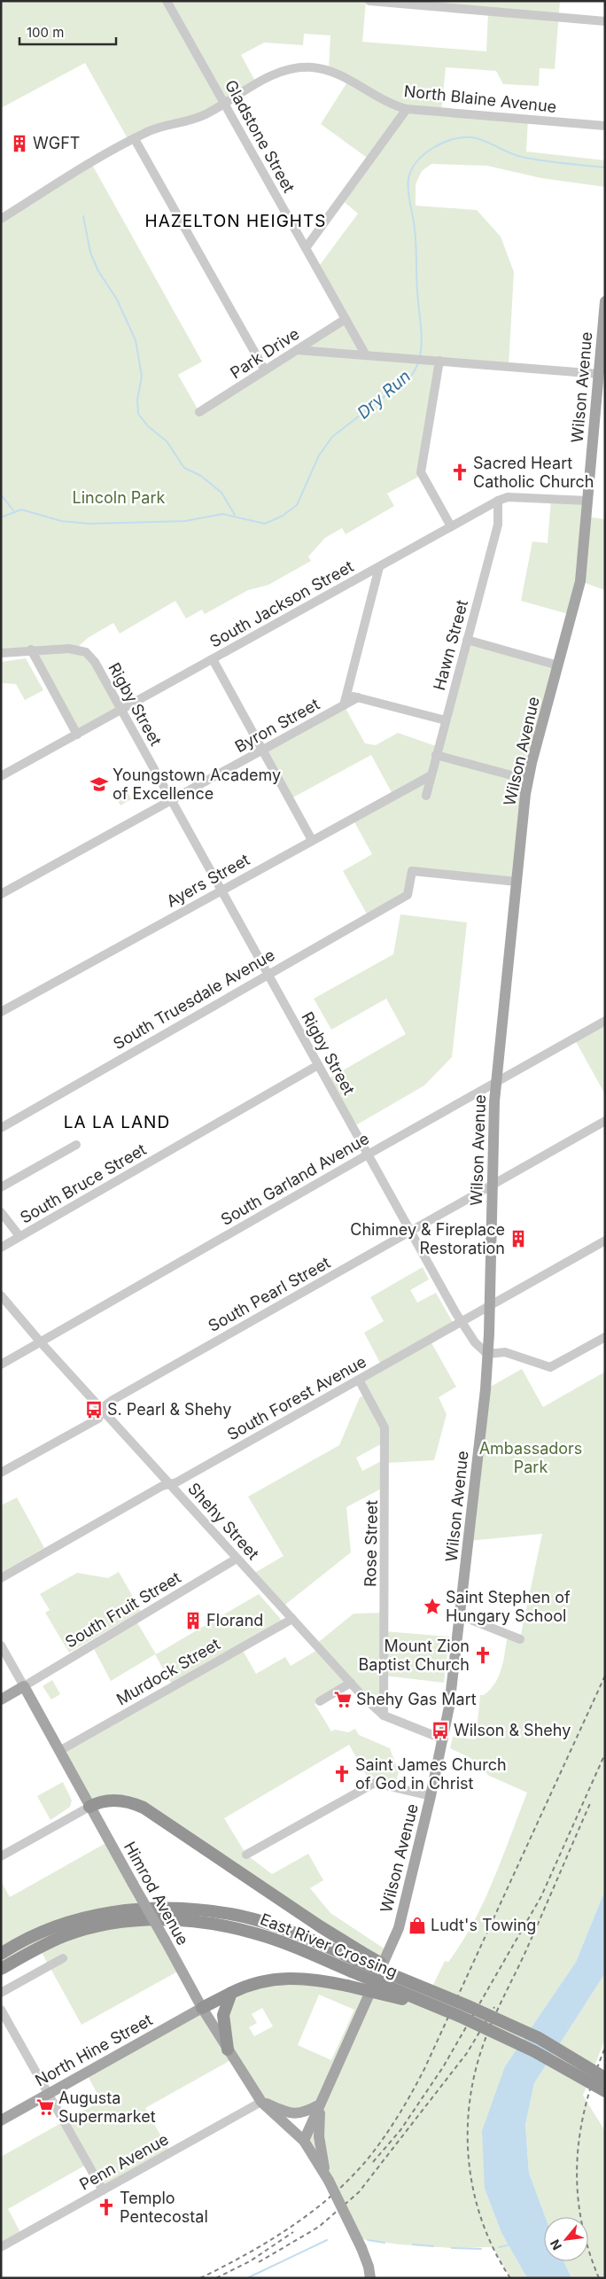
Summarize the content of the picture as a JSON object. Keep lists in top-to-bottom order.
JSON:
{
  "streets": {
    "highway": ["East River Crossing"],
    "main road": ["Wilson Avenue", "Himrod Avenue", "North Hine Street"],
    "street": [
      "North Blaine Avenue",
      "Gladstone Street",
      "Park Drive",
      "South Jackson Street",
      "Hawn Street",
      "Rigby Street",
      "Byron Street",
      "Ayers Street",
      "South Truesdale Avenue",
      "South Garland Avenue",
      "South Bruce Street",
      "South Pearl Street",
      "South Forest Avenue",
      "Shehy Street",
      "Rose Street",
      "South Fruit Street",
      "Murdock Street",
      "Penn Avenue"
    ]
  },
  "crossings": [
    ["North Blaine Avenue", "Gladstone Street"],
    ["Gladstone Street", "Park Drive"],
    ["Wilson Avenue", "South Jackson Street"],
    ["Wilson Avenue", "Rigby Street"],
    ["Wilson Avenue", "South Truesdale Avenue"],
    ["Wilson Avenue", "South Garland Avenue"],
    ["Wilson Avenue", "South Pearl Street"],
    ["Wilson Avenue", "South Forest Avenue"],
    ["Wilson Avenue", "Shehy Street"],
    ["Wilson Avenue", "Himrod Avenue"],
    ["South Jackson Street", "Hawn Street"],
    ["South Jackson Street", "Rigby Street"],
    ["Hawn Street", "Ayers Street"],
    ["Rigby Street", "Byron Street"],
    ["Rigby Street", "Ayers Street"],
    ["Rigby Street", "South Truesdale Avenue"],
    ["Rigby Street", "South Garland Avenue"],
    ["Rigby Street", "South Bruce Street"],
    ["Rigby Street", "South Pearl Street"],
    ["Rigby Street", "South Forest Avenue"],
    ["South Garland Avenue", "Shehy Street"],
    ["South Pearl Street", "Shehy Street"],
    ["South Forest Avenue", "Shehy Street"],
    ["South Forest Avenue", "Rose Street"],
    ["Shehy Street", "Rose Street"],
    ["Shehy Street", "South Fruit Street"],
    ["Shehy Street", "Murdock Street"],
    ["South Fruit Street", "Himrod Avenue"],
    ["Murdock Street", "Himrod Avenue"],
    ["Himrod Avenue", "North Hine Street"],
    ["Himrod Avenue", "Penn Avenue"]
  ],
  "districts": ["HAZELTON HEIGHTS", "LA LA LAND"],
  "water": ["Dry Run"],
  "parks": ["Lincoln Park", "Ambassadors Park"],
  "places": {
    "building": ["WGFT", "Chimney & Fireplace Restoration", "Florand"],
    "church": [
      "Sacred Heart Catholic Church",
      "Mount Zion Baptist Church",
      "Saint James Church of God in Christ",
      "Templo Pentecostal"
    ],
    "school or university": ["Youngstown Academy of Excellence"],
    "bus stop": ["S. Pearl & Shehy", "Wilson & Shehy"],
    "place": ["Saint Stephen of Hungary School"],
    "supermarket": ["Shehy Gas Mart", "Augusta Supermarket"],
    "shop": ["Ludt's Towing"]
  },
  "scale_bar": "100 m",
  "north": "bottom left"
}
